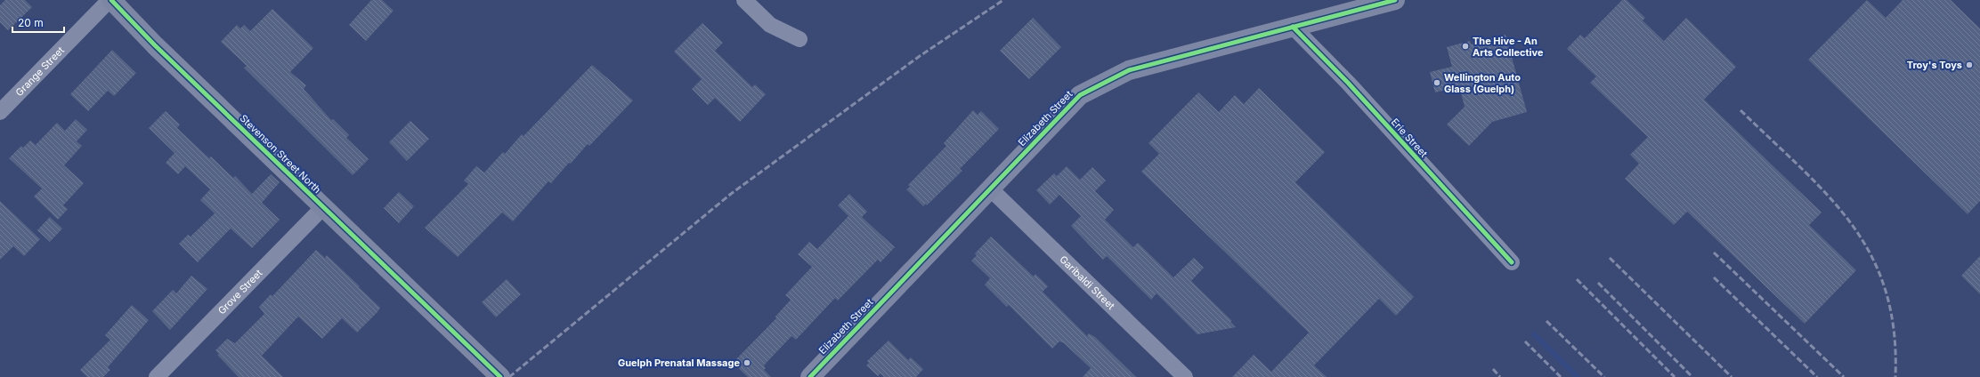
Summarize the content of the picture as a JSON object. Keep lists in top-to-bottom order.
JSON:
{
  "streets": {
    "main road": ["Elizabeth Street", "Stevenson Street North"],
    "street": [
      "Grange Street",
      "Erie Street",
      "Garibaldi Street",
      "Grove Street"
    ]
  },
  "crossings": [
    ["Grange Street", "Stevenson Street North"],
    ["Elizabeth Street", "Erie Street"],
    ["Elizabeth Street", "Garibaldi Street"],
    ["Stevenson Street North", "Grove Street"]
  ],
  "places": [
    "The Hive - An Arts Collective",
    "Troy's Toys",
    "Wellington Auto Glass (Guelph)",
    "Guelph Prenatal Massage"
  ],
  "scale_bar": "20 m"
}
